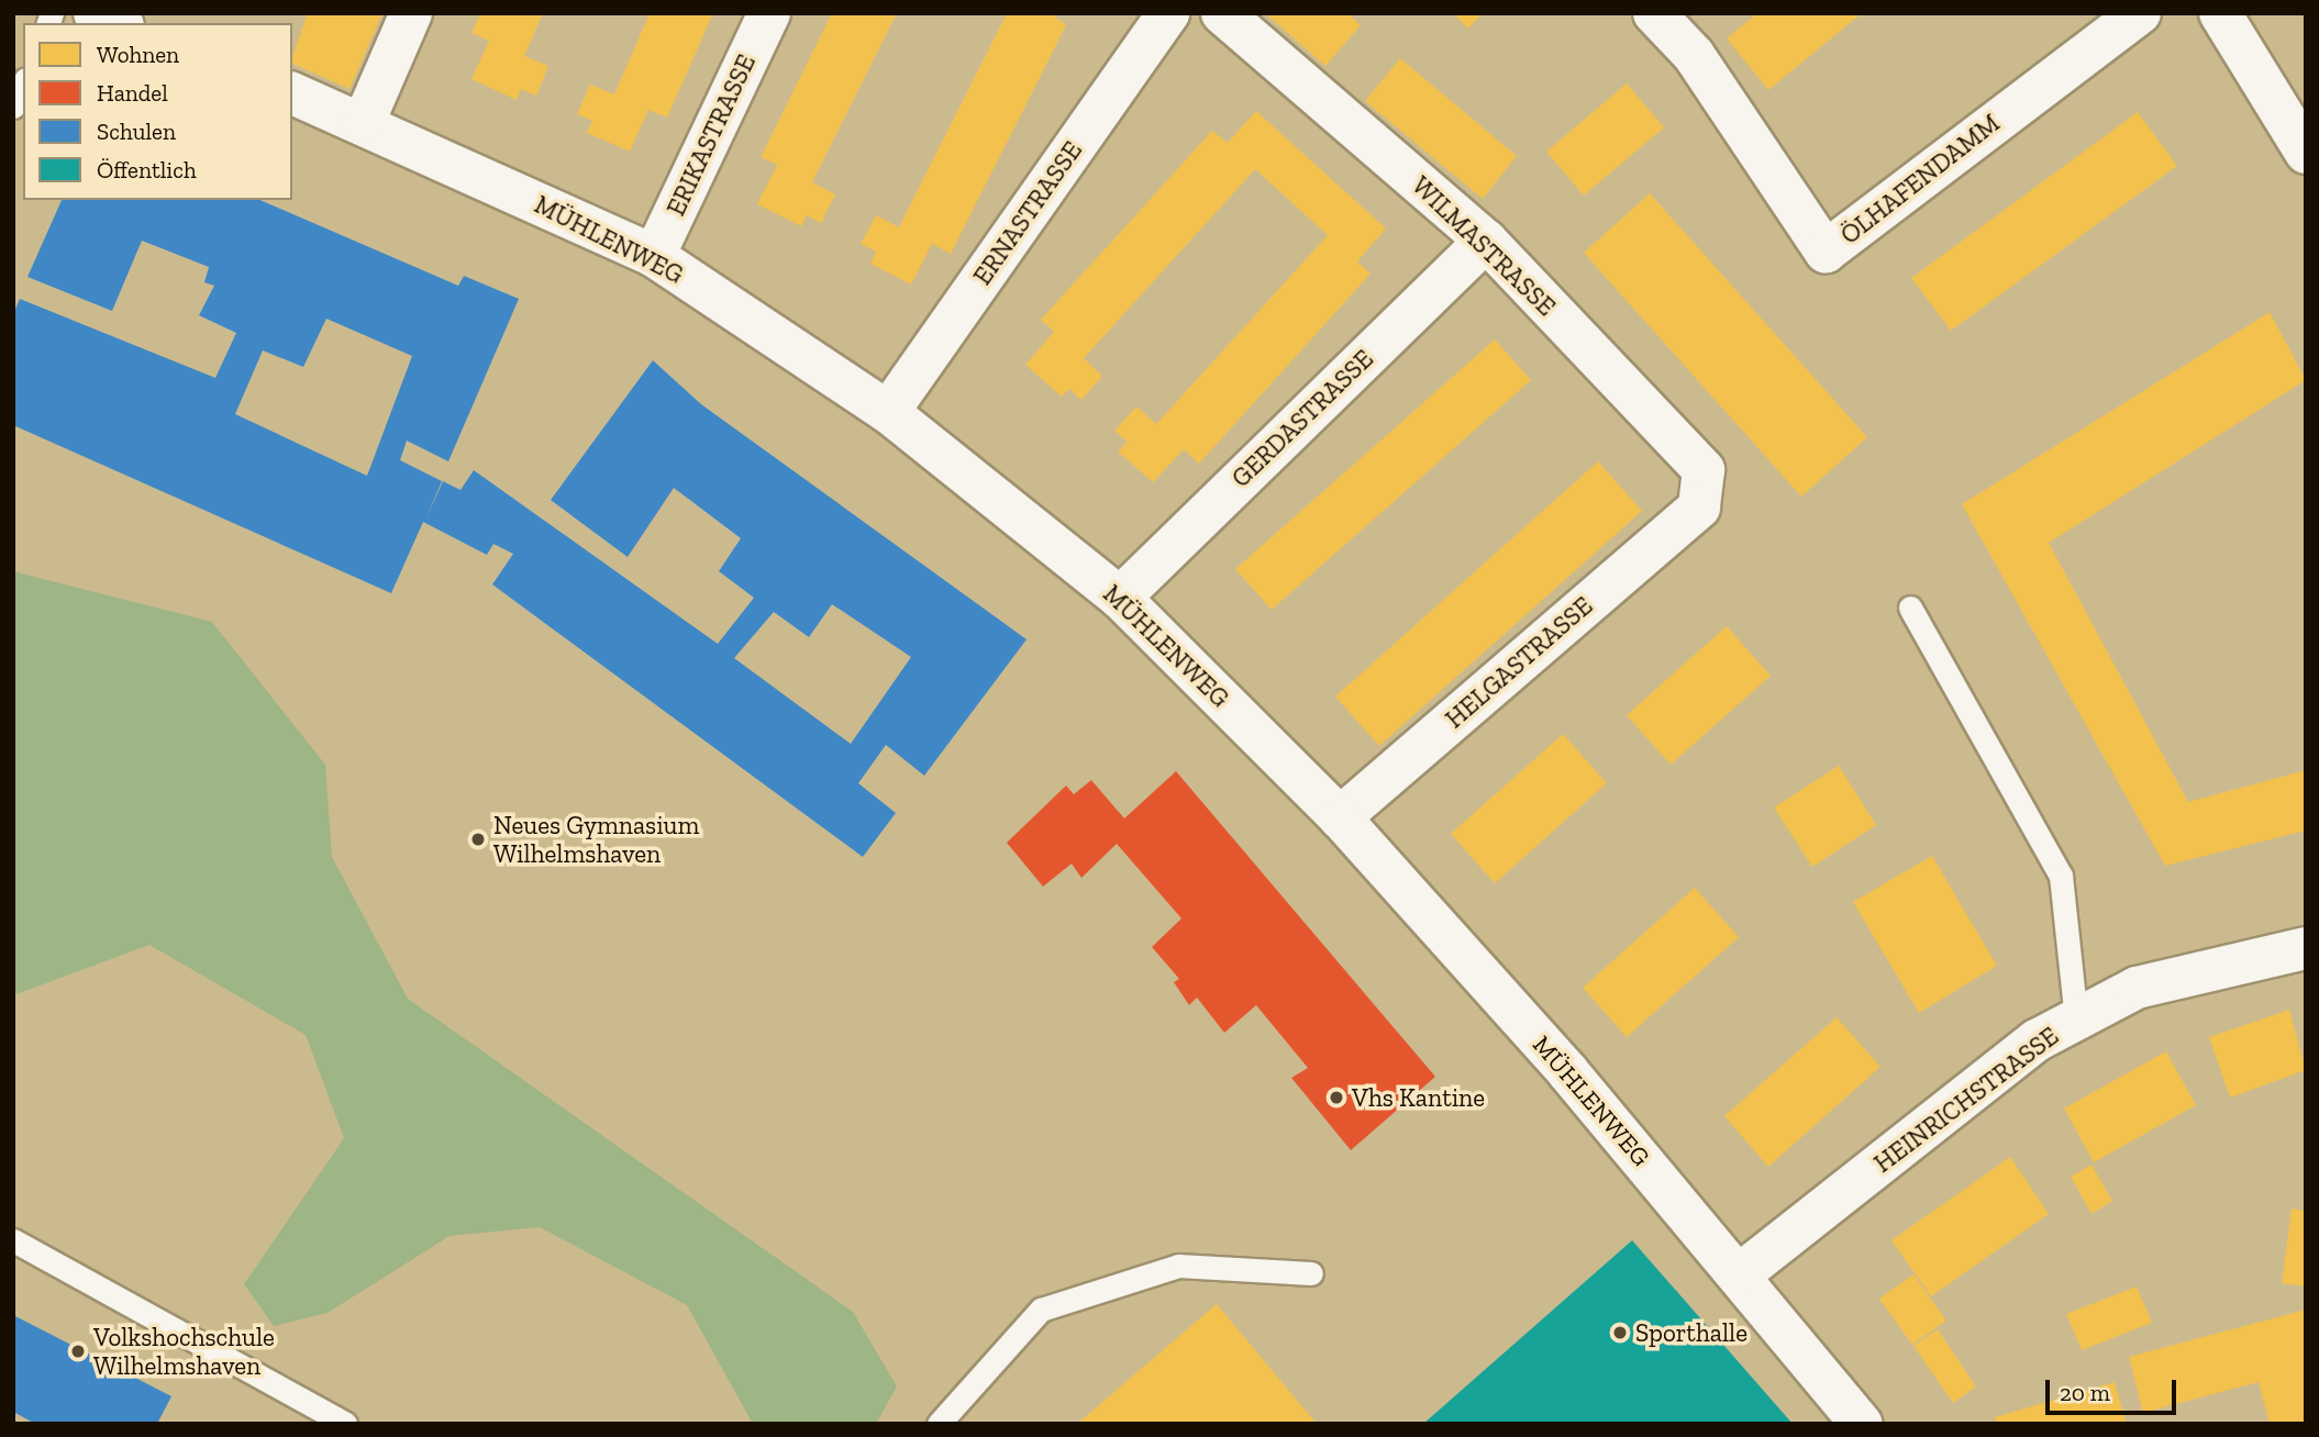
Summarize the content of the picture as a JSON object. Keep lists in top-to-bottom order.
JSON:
{
  "streets": {
    "street": [
      "ERIKASTRASSE",
      "ÖLHAFENDAMM",
      "ERNASTRASSE",
      "MÜHLENWEG",
      "WILMASTRASSE",
      "GERDASTRASSE",
      "HELGASTRASSE",
      "HEINRICHSTRASSE"
    ]
  },
  "crossings": [
    ["ERIKASTRASSE", "MÜHLENWEG"],
    ["ERNASTRASSE", "MÜHLENWEG"],
    ["MÜHLENWEG", "GERDASTRASSE"],
    ["MÜHLENWEG", "HELGASTRASSE"],
    ["MÜHLENWEG", "HEINRICHSTRASSE"],
    ["WILMASTRASSE", "GERDASTRASSE"],
    ["WILMASTRASSE", "HELGASTRASSE"]
  ],
  "places": [
    "Neues Gymnasium Wilhelmshaven",
    "Vhs Kantine",
    "Sporthalle",
    "Volkshochschule Wilhelmshaven"
  ],
  "legend": [
    "Wohnen",
    "Handel",
    "Schulen",
    "Öffentlich"
  ],
  "scale_bar": "20 m"
}
